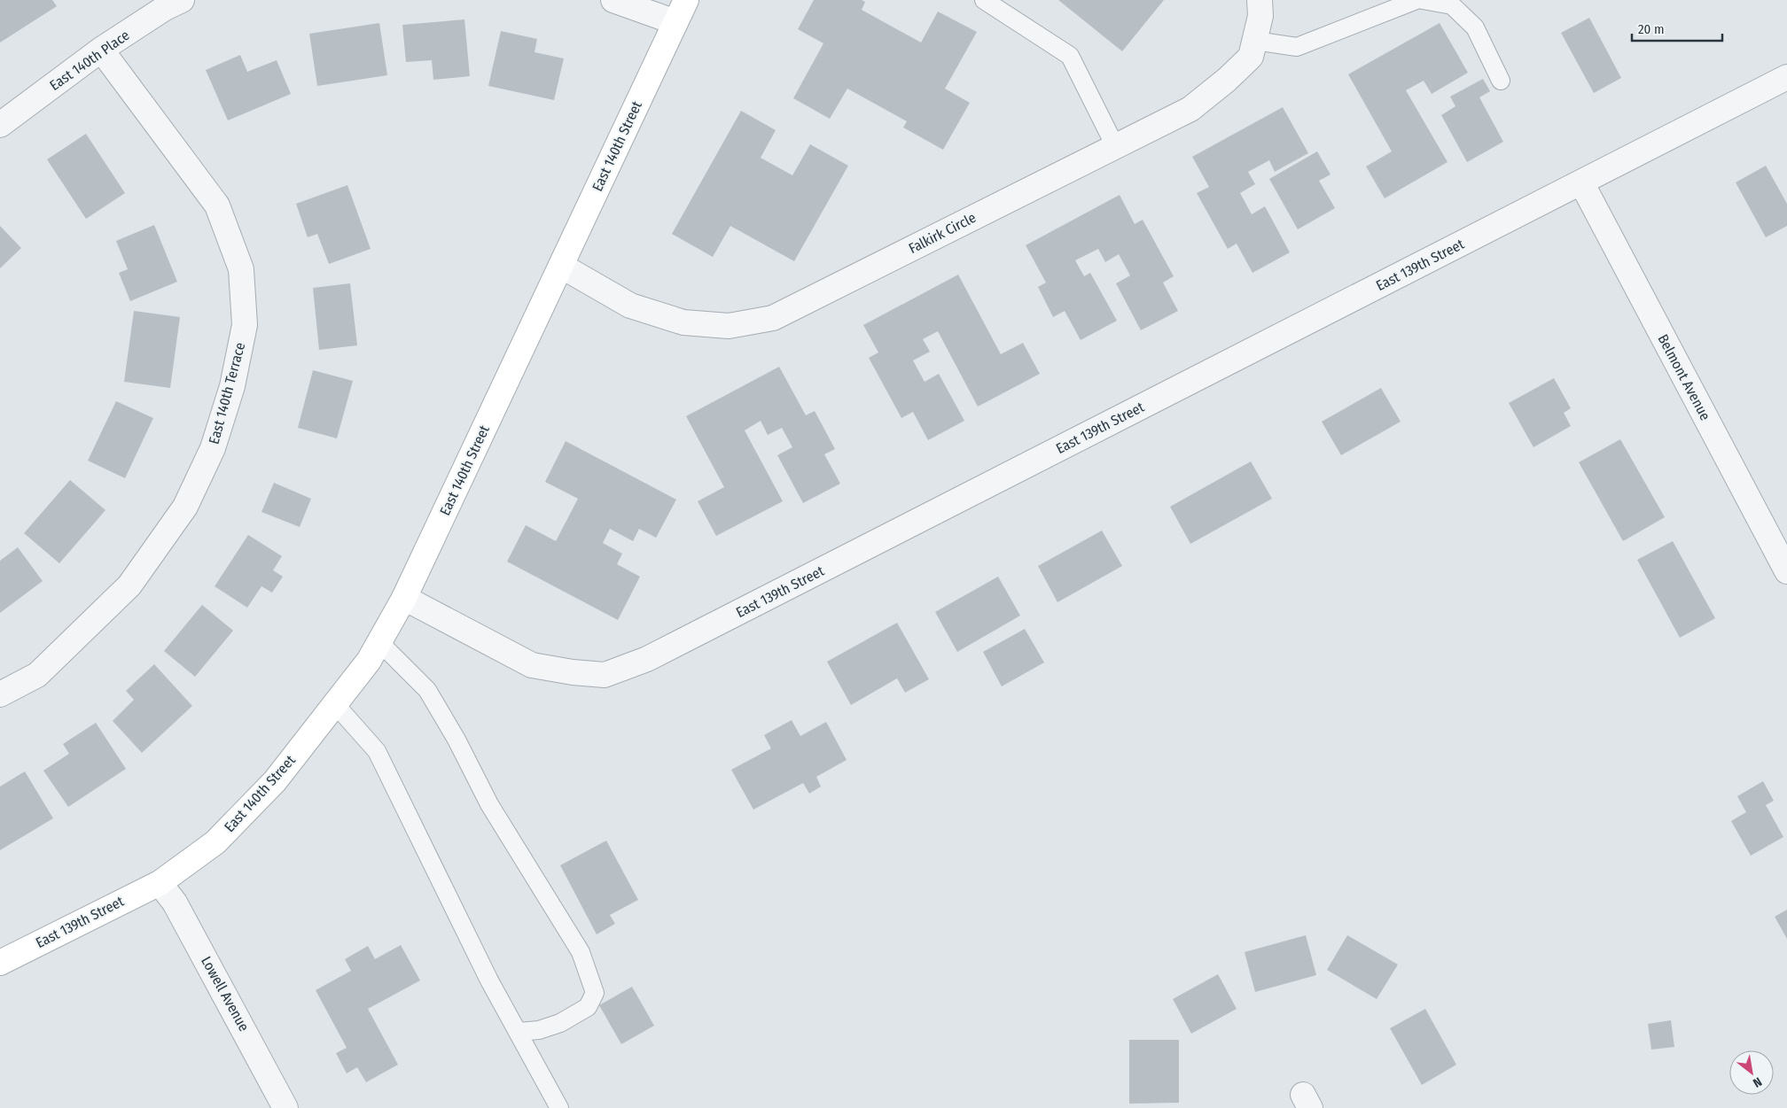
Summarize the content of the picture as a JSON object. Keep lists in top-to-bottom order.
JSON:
{
  "streets": {
    "street": [
      "East 140th Place",
      "East 140th Street",
      "Falkirk Circle",
      "East 139th Street",
      "Belmont Avenue",
      "East 140th Terrace",
      "Lowell Avenue"
    ]
  },
  "crossings": [
    ["East 140th Place", "East 140th Terrace"],
    ["East 140th Street", "Falkirk Circle"],
    ["East 140th Street", "East 139th Street"],
    ["East 140th Street", "Lowell Avenue"],
    ["East 139th Street", "Belmont Avenue"],
    ["East 139th Street", "Lowell Avenue"]
  ],
  "scale_bar": "20 m",
  "north": "bottom right"
}
